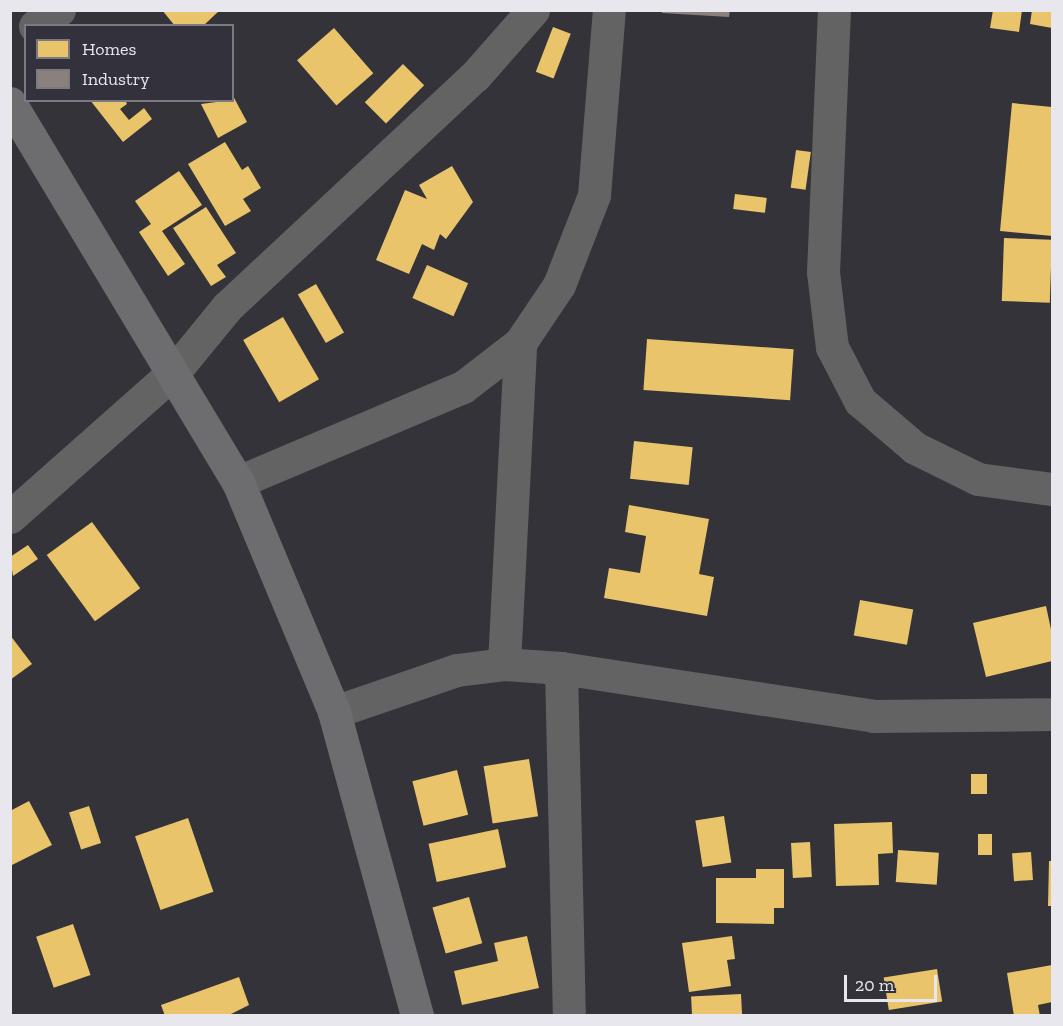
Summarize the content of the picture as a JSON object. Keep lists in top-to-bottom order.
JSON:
{
  "legend": ["Homes", "Industry"],
  "scale_bar": "20 m"
}
